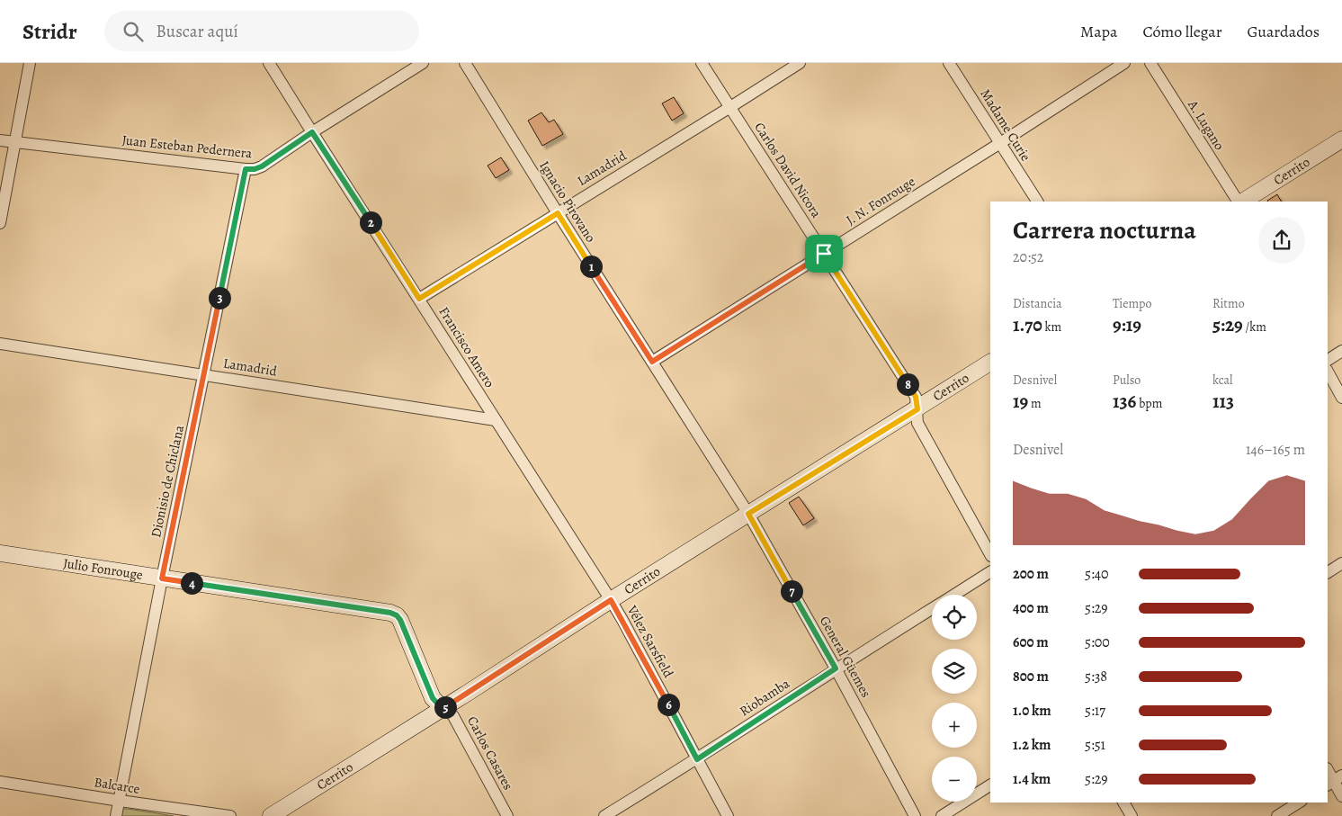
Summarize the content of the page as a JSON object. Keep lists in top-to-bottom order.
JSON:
{
  "streets": {
    "main road": ["Cerrito", "Julio Fonrouge"],
    "street": [
      "Madame Curie",
      "A. Lugano",
      "Juan Esteban Pedernera",
      "Lamadrid",
      "Carlos David Nicora",
      "J. N. Fonrouge",
      "Ignacio Pirovano",
      "Francisco Amero",
      "Dionisio de Chiclana",
      "Vélez Sarsfield",
      "General Güemes",
      "Riobamba",
      "Carlos Casares",
      "Balcarce"
    ]
  },
  "crossings": [
    ["Madame Curie", "J. N. Fonrouge"],
    ["Juan Esteban Pedernera", "Francisco Amero"],
    ["Juan Esteban Pedernera", "Dionisio de Chiclana"],
    ["Lamadrid", "Carlos David Nicora"],
    ["Lamadrid", "Ignacio Pirovano"],
    ["Lamadrid", "Francisco Amero"],
    ["Lamadrid", "Dionisio de Chiclana"],
    ["Carlos David Nicora", "Cerrito"],
    ["Carlos David Nicora", "J. N. Fonrouge"],
    ["Cerrito", "Ignacio Pirovano"],
    ["Cerrito", "Francisco Amero"],
    ["Cerrito", "Julio Fonrouge"],
    ["Cerrito", "Vélez Sarsfield"],
    ["Cerrito", "General Güemes"],
    ["Cerrito", "Carlos Casares"],
    ["J. N. Fonrouge", "Ignacio Pirovano"],
    ["Ignacio Pirovano", "General Güemes"],
    ["Francisco Amero", "Vélez Sarsfield"],
    ["Dionisio de Chiclana", "Julio Fonrouge"],
    ["Dionisio de Chiclana", "Balcarce"],
    ["Julio Fonrouge", "Carlos Casares"],
    ["Vélez Sarsfield", "Riobamba"],
    ["General Güemes", "Riobamba"]
  ],
  "page": {
    "header": "Stridr",
    "search": "Buscar aquí",
    "nav": ["Mapa", "Cómo llegar", "Guardados"],
    "heading": ["Carrera nocturna", "20:52"],
    "pins": [
      "2",
      "1",
      "3",
      "8",
      "4",
      "7",
      "6",
      "5"
    ],
    "stats": [
      ["Distancia", "1.70 km"],
      ["Tiempo", "9:19"],
      ["Ritmo", "5:29 /km"],
      ["Desnivel", "19 m"],
      ["Pulso", "136 bpm"],
      ["kcal", "113"]
    ],
    "chart": ["Desnivel", "146–165 m"],
    "list": [
      {
        "name": "200 m",
        "note": "5:40"
      },
      {
        "name": "400 m",
        "note": "5:29"
      },
      {
        "name": "600 m",
        "note": "5:00"
      },
      {
        "name": "800 m",
        "note": "5:38"
      },
      {
        "name": "1.0 km",
        "note": "5:17"
      },
      {
        "name": "1.2 km",
        "note": "5:51"
      },
      {
        "name": "1.4 km",
        "note": "5:29"
      }
    ],
    "map_buttons": ["+", "−"]
  }
}
